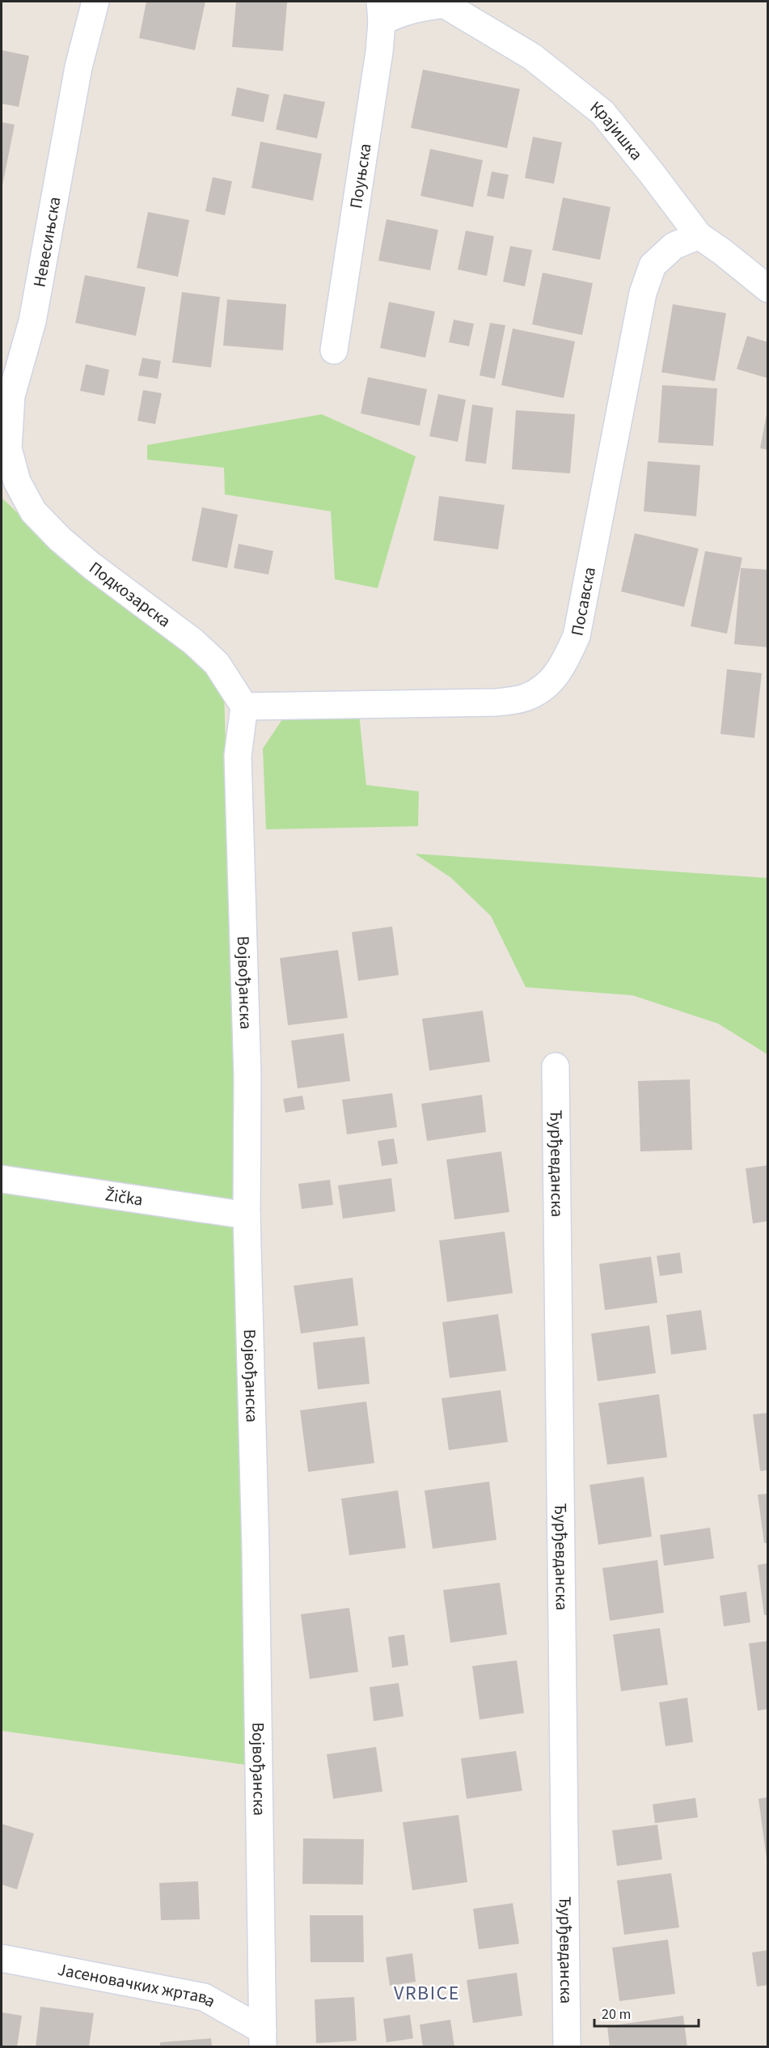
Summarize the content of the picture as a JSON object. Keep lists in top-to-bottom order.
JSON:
{
  "streets": {
    "street": [
      "Крајишка",
      "Поуњска",
      "Невесињска",
      "Подкозарска",
      "Посавска",
      "Војвођанска",
      "Ђурђевданска",
      "Žička",
      "Јасеновачких жртава"
    ]
  },
  "crossings": [
    ["Крајишка", "Посавска"],
    ["Невесињска", "Подкозарска"],
    ["Подкозарска", "Посавска"],
    ["Подкозарска", "Војвођанска"],
    ["Посавска", "Војвођанска"],
    ["Војвођанска", "Žička"],
    ["Војвођанска", "Јасеновачких жртава"]
  ],
  "districts": ["VRBICE"],
  "scale_bar": "20 m"
}
